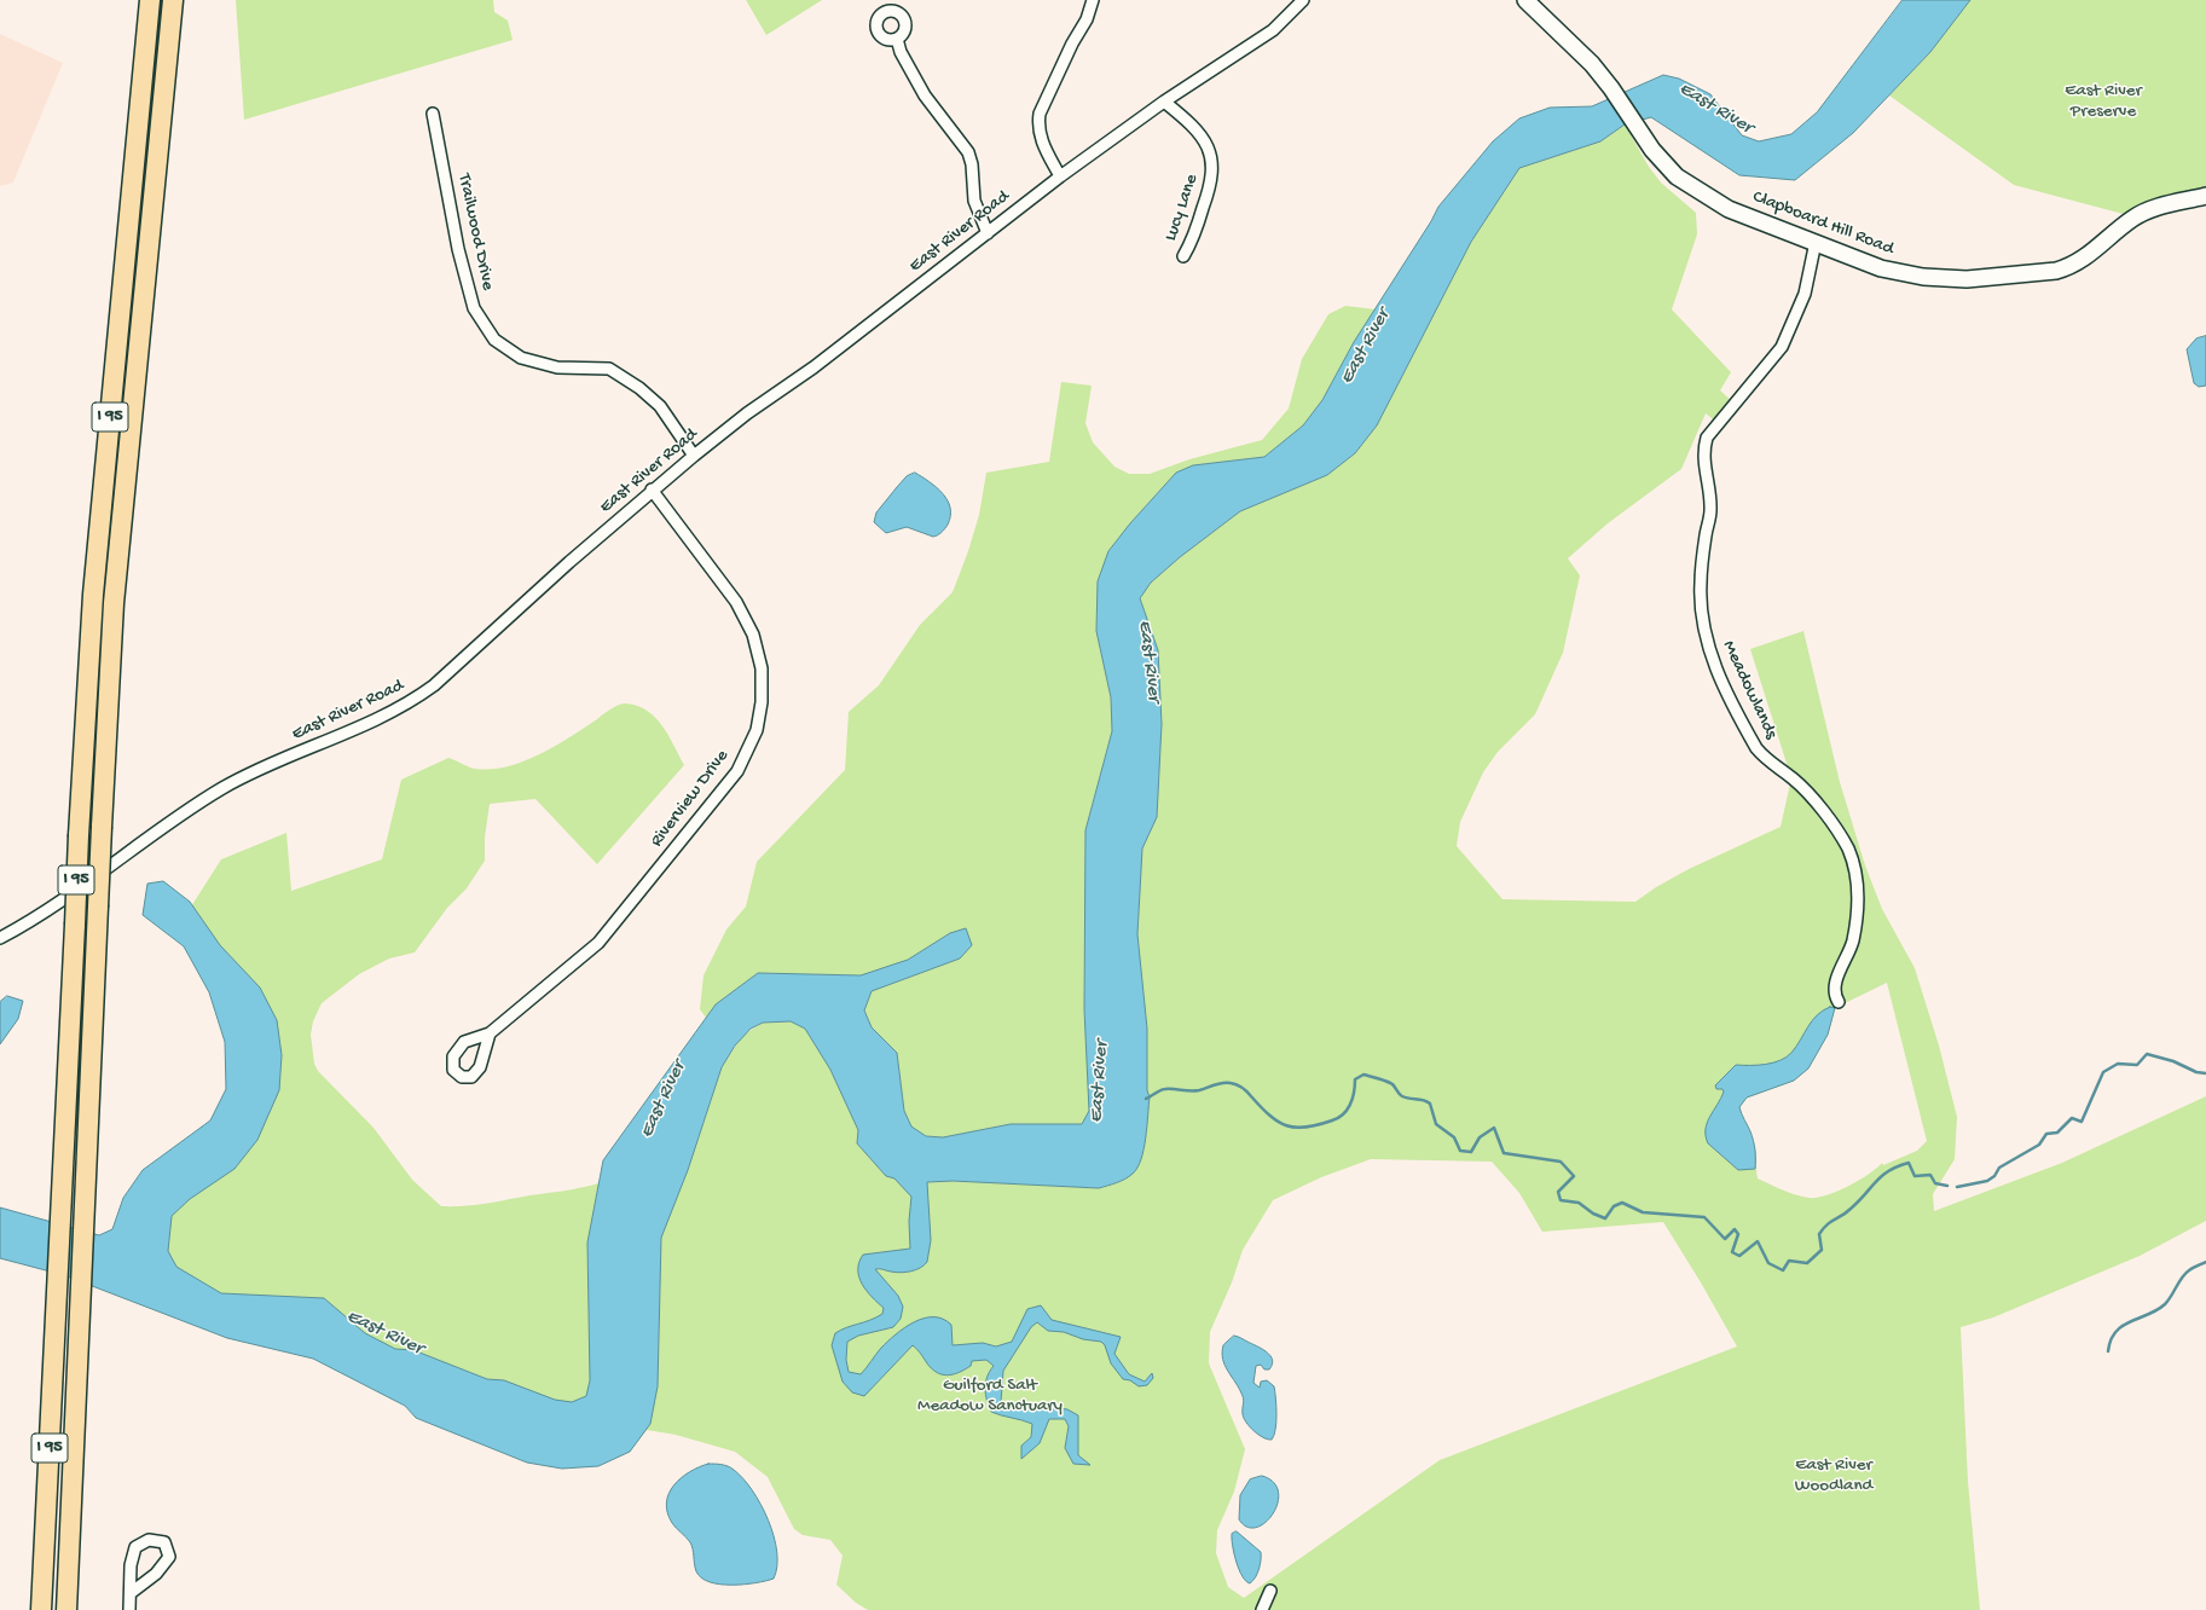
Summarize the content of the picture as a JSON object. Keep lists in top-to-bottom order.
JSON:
{
  "streets": {
    "highway": ["I 95"],
    "street": [
      "Lucy Lane",
      "Clapboard Hill Road",
      "Trailwood Drive",
      "East River Road",
      "Meadowlands",
      "Riverview Drive"
    ]
  },
  "crossings": [
    ["Lucy Lane", "East River Road"],
    ["Clapboard Hill Road", "Meadowlands"],
    ["Trailwood Drive", "East River Road"],
    ["East River Road", "Riverview Drive"]
  ],
  "water": ["East River"],
  "parks": ["East River Preserve", "Guilford Salt Meadow Sanctuary", "East River Woodland"]
}
